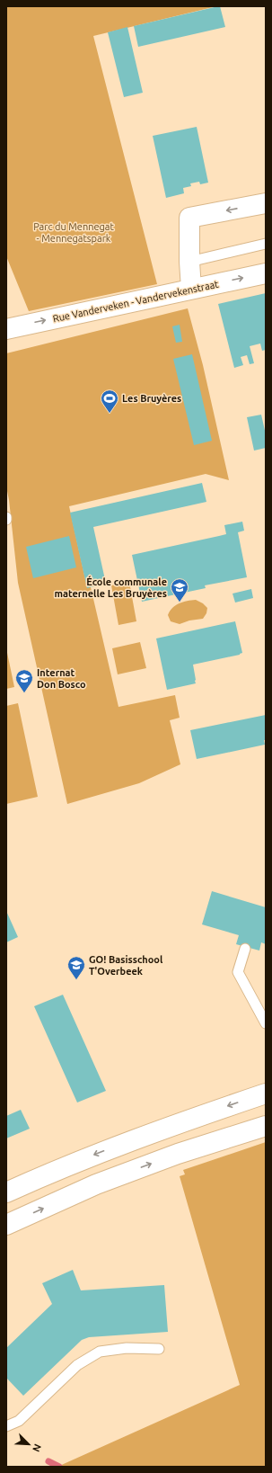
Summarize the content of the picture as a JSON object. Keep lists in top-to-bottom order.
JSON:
{
  "streets": {
    "street": ["Rue Vanderveken - Vandervekenstraat"]
  },
  "one_way": ["Rue Vanderveken - Vandervekenstraat"],
  "parks": ["Parc du Mennegat - Mennegatspark"],
  "places": {
    "sports": ["Les Bruyères"],
    "school or university": ["École communale maternelle Les Bruyères", "Internat Don Bosco", "GO! Basisschool T'Overbeek"]
  },
  "north": "bottom right"
}
